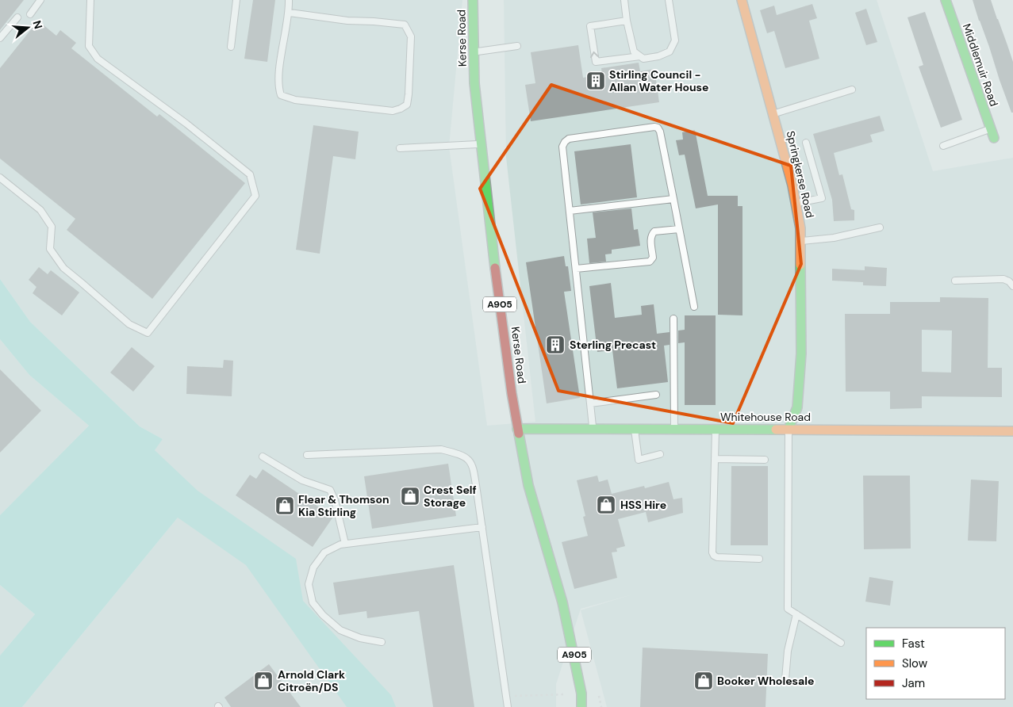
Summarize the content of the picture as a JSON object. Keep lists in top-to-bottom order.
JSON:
{
  "streets": {
    "street": [
      "Kerse Road",
      "Middlemuir Road",
      "Springkerse Road",
      "A905",
      "Whitehouse Road"
    ]
  },
  "crossings": [
    ["Kerse Road", "Whitehouse Road"],
    ["Springkerse Road", "Whitehouse Road"]
  ],
  "places": {
    "building": ["Stirling Council - Allan Water House", "Sterling Precast"],
    "shop": [
      "Crest Self Storage",
      "HSS Hire",
      "Flear & Thomson Kia Stirling",
      "Arnold Clark Citroën/DS",
      "Booker Wholesale"
    ]
  },
  "legend": ["Fast", "Slow", "Jam"],
  "north": "right"
}
